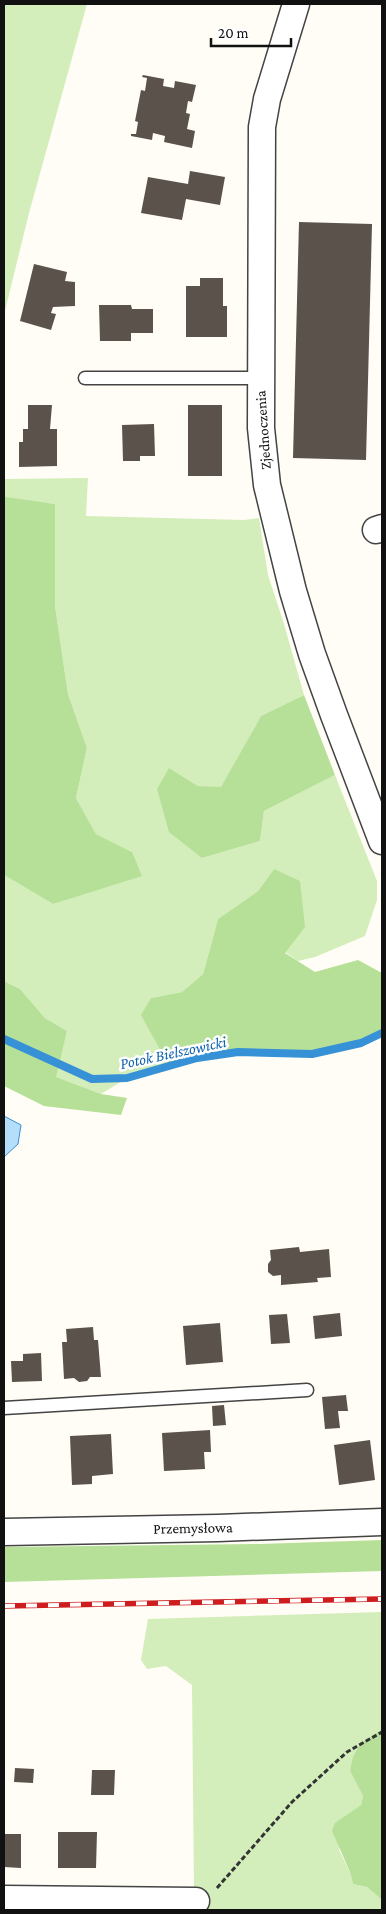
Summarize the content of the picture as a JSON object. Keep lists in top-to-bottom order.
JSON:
{
  "streets": {
    "street": ["Zjednoczenia", "Przemysłowa"]
  },
  "water": ["Potok Bielszowicki"],
  "scale_bar": "20 m"
}
